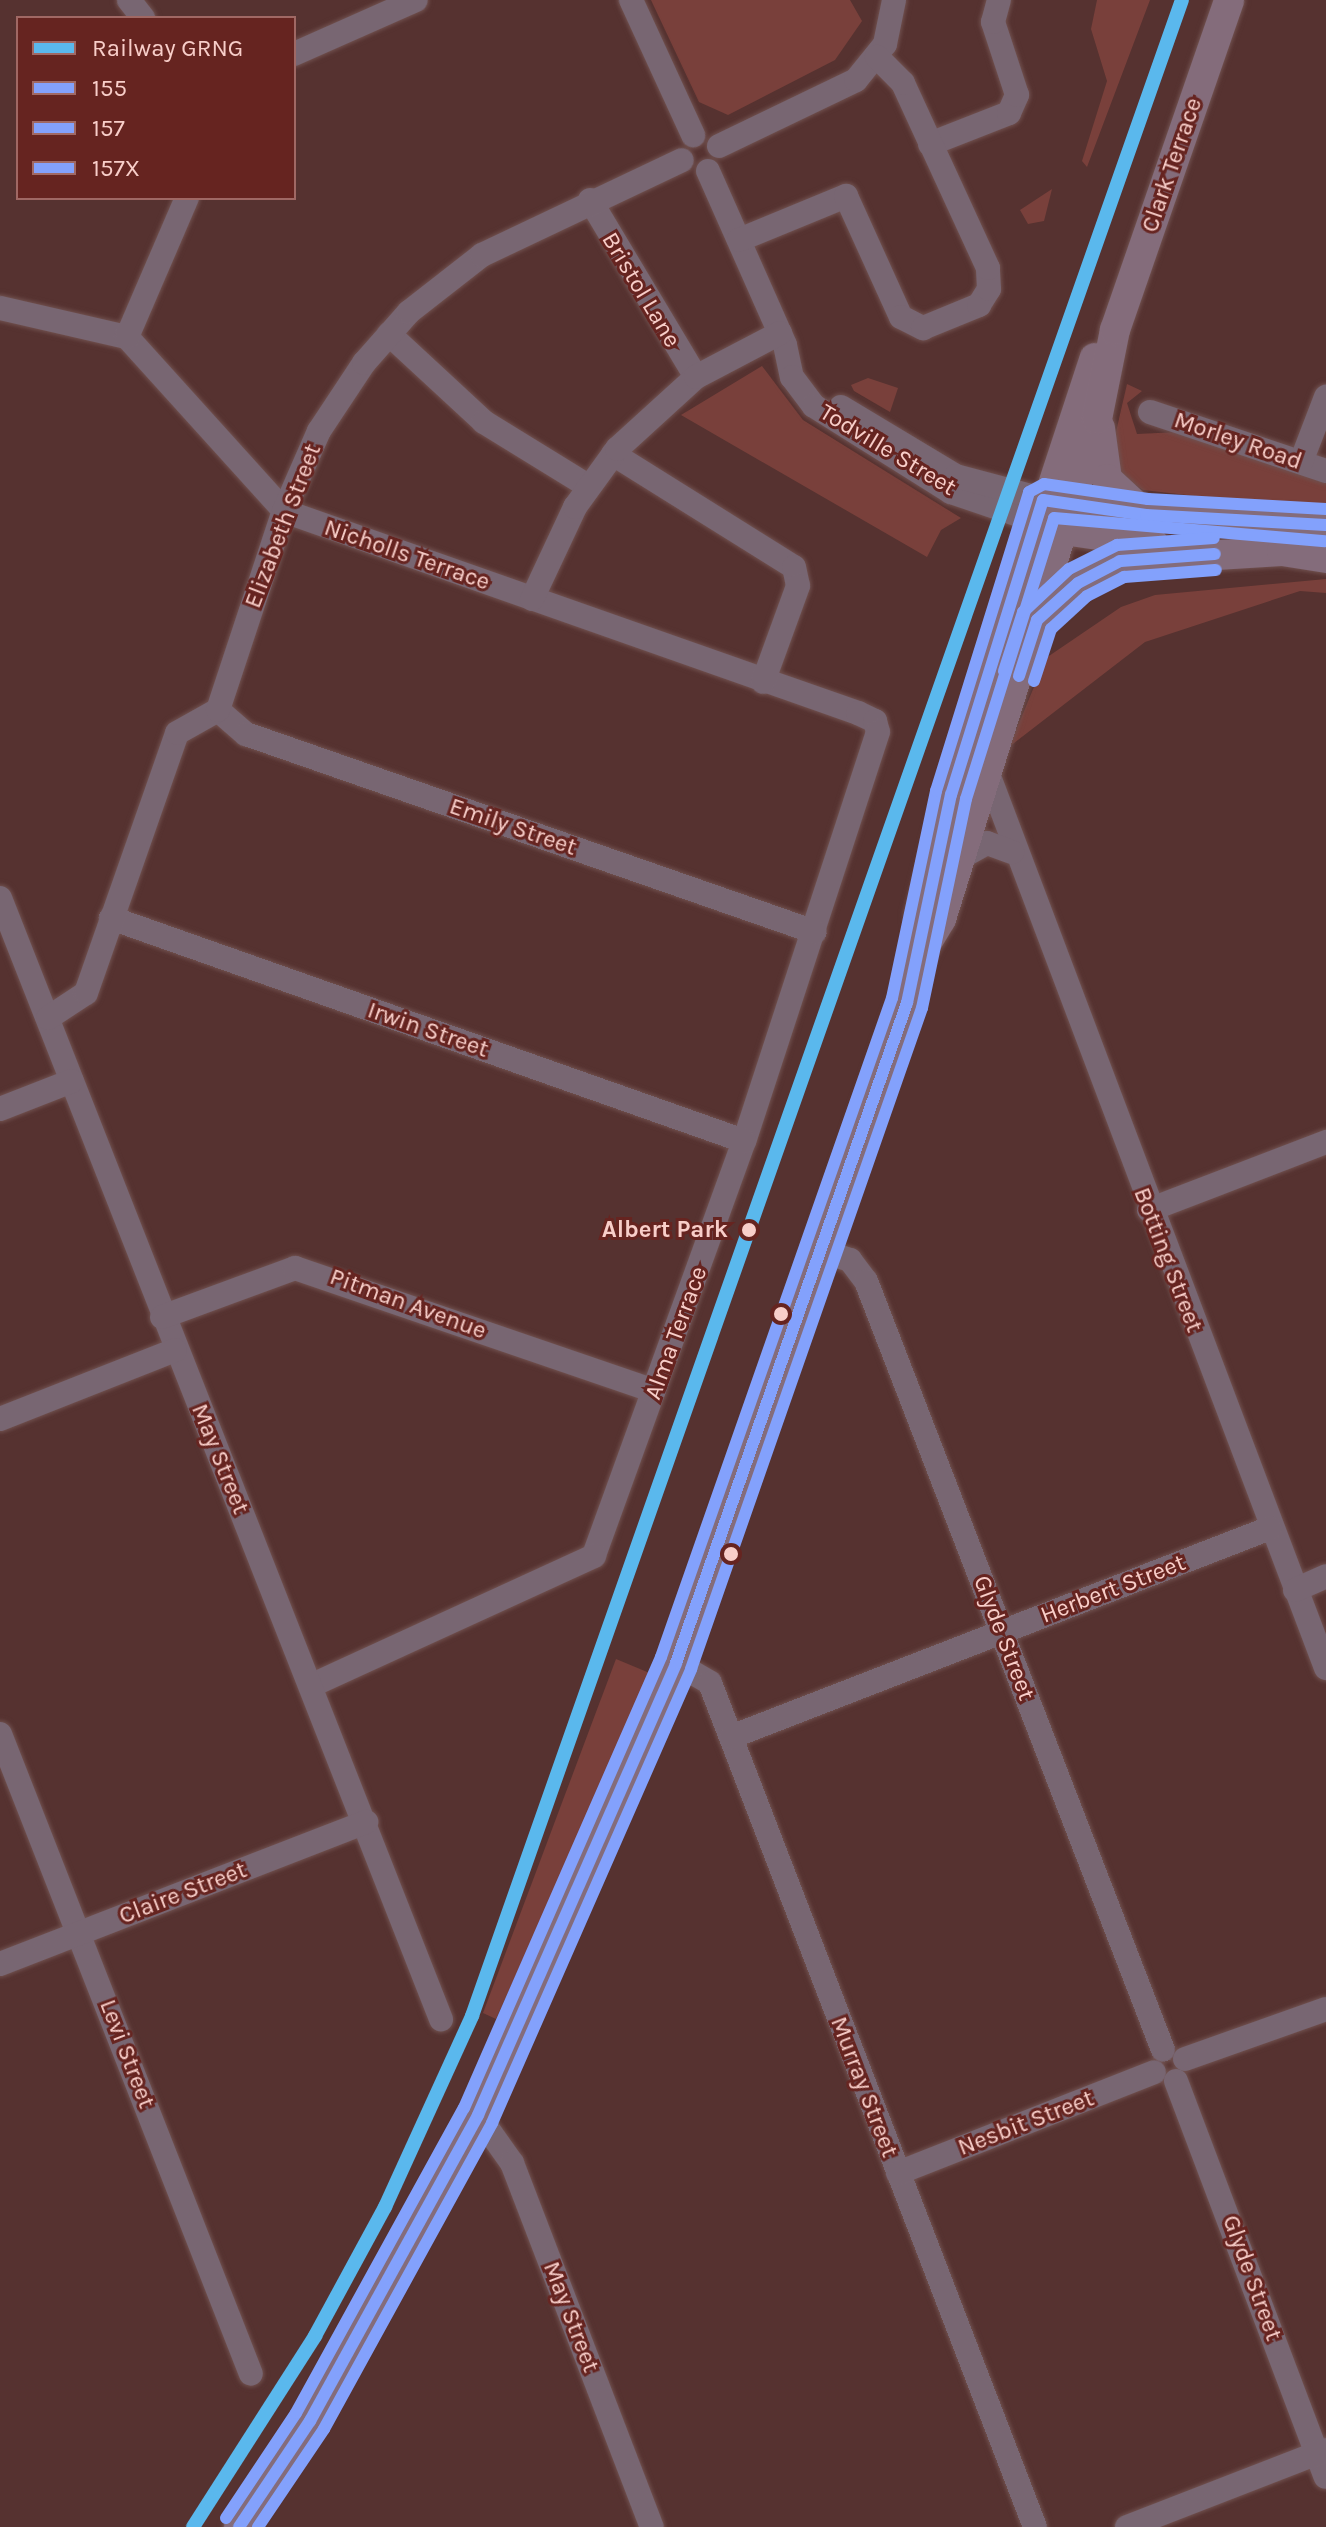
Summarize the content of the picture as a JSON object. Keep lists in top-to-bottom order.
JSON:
{
  "streets": {
    "main road": ["Clark Terrace"],
    "street": [
      "Bristol Lane",
      "Morley Road",
      "Todville Street",
      "Elizabeth Street",
      "Nicholls Terrace",
      "Emily Street",
      "Irwin Street",
      "Botting Street",
      "Pitman Avenue",
      "Alma Terrace",
      "May Street",
      "Herbert Street",
      "Glyde Street",
      "Claire Street",
      "Levi Street",
      "Murray Street",
      "Nesbit Street"
    ]
  },
  "crossings": [
    ["Clark Terrace", "Todville Street"],
    ["Bristol Lane", "Elizabeth Street"],
    ["Todville Street", "Elizabeth Street"],
    ["Elizabeth Street", "Nicholls Terrace"],
    ["Elizabeth Street", "Emily Street"],
    ["Nicholls Terrace", "Alma Terrace"],
    ["Emily Street", "Alma Terrace"],
    ["Irwin Street", "Alma Terrace"],
    ["Botting Street", "Herbert Street"],
    ["Pitman Avenue", "Alma Terrace"],
    ["Pitman Avenue", "May Street"],
    ["Alma Terrace", "May Street"],
    ["May Street", "Claire Street"],
    ["Herbert Street", "Glyde Street"],
    ["Herbert Street", "Murray Street"],
    ["Glyde Street", "Nesbit Street"],
    ["Claire Street", "Levi Street"],
    ["Murray Street", "Nesbit Street"]
  ],
  "places": ["Albert Park"],
  "lines": [
    "rail line GRNG",
    "transit line 157X",
    "transit line 155",
    "transit line 157"
  ],
  "legend": [
    "Railway GRNG",
    "155",
    "157",
    "157X"
  ]
}
